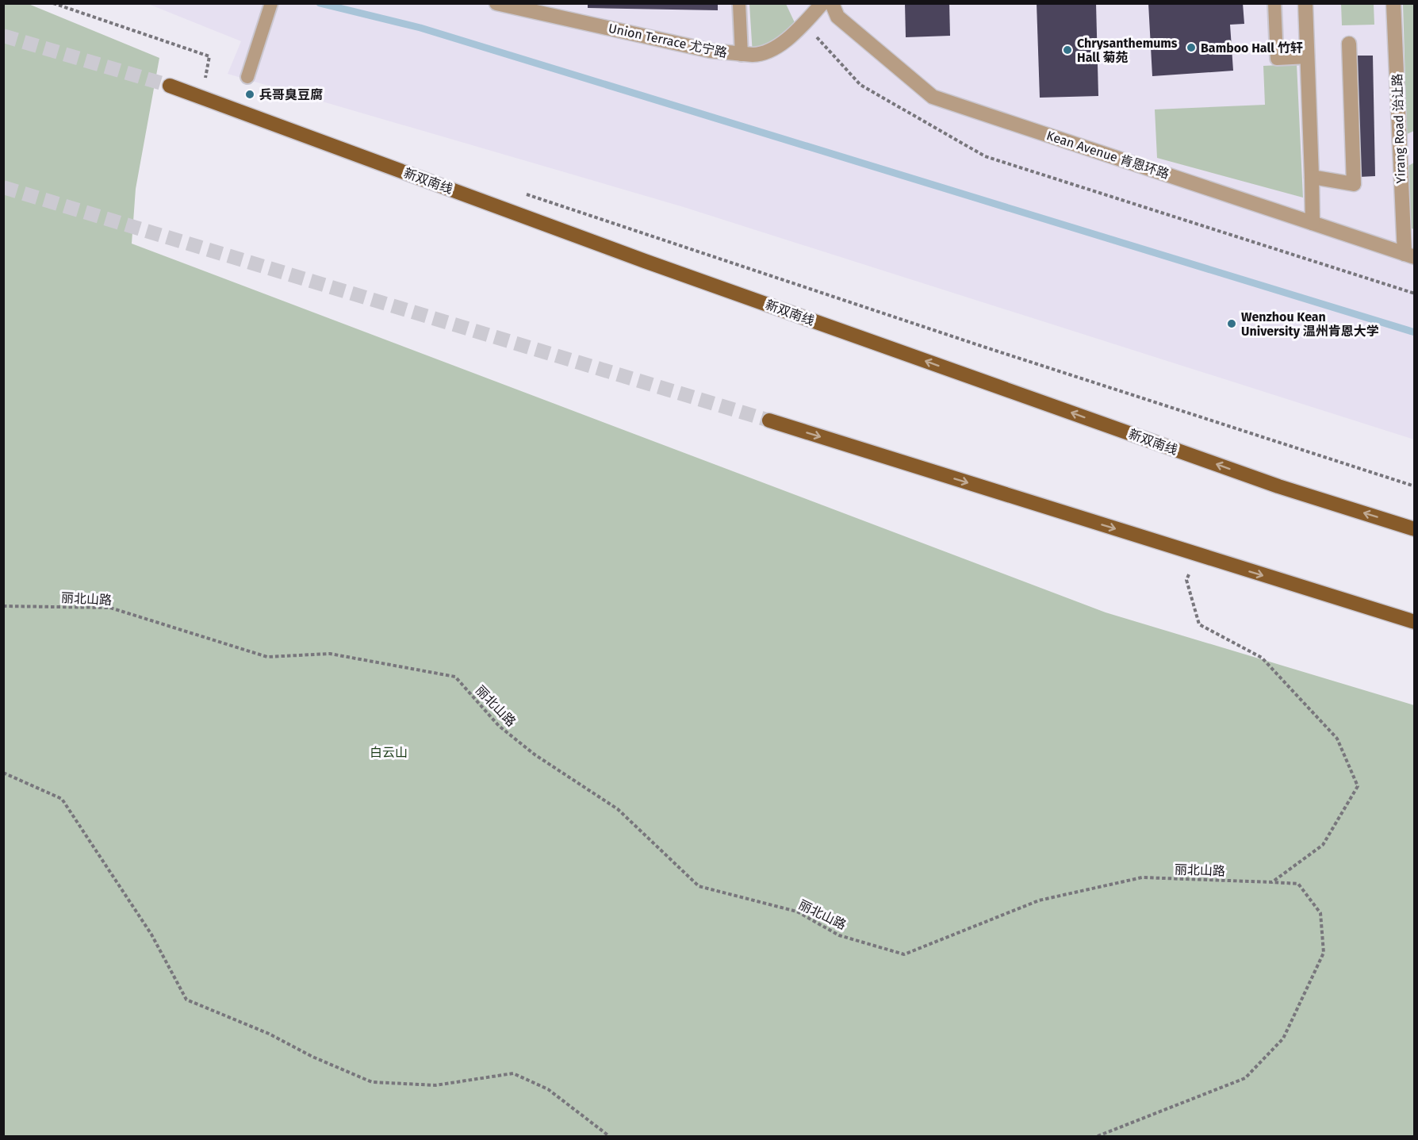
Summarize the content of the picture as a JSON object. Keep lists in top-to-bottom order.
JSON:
{
  "streets": {
    "main road": ["新双南线"],
    "street": ["Union Terrace 尤宁路", "Yirang Road 诒让路", "Kean Avenue 肯恩环路"],
    "path": ["丽北山路"]
  },
  "crossings": [
    ["Yirang Road 诒让路", "Kean Avenue 肯恩环路"]
  ],
  "parks": ["白云山"],
  "places": [
    "Bamboo Hall 竹轩",
    "Chrysanthemums Hall 菊苑",
    "兵哥臭豆腐",
    "Wenzhou Kean University 温州肯恩大学"
  ]
}
